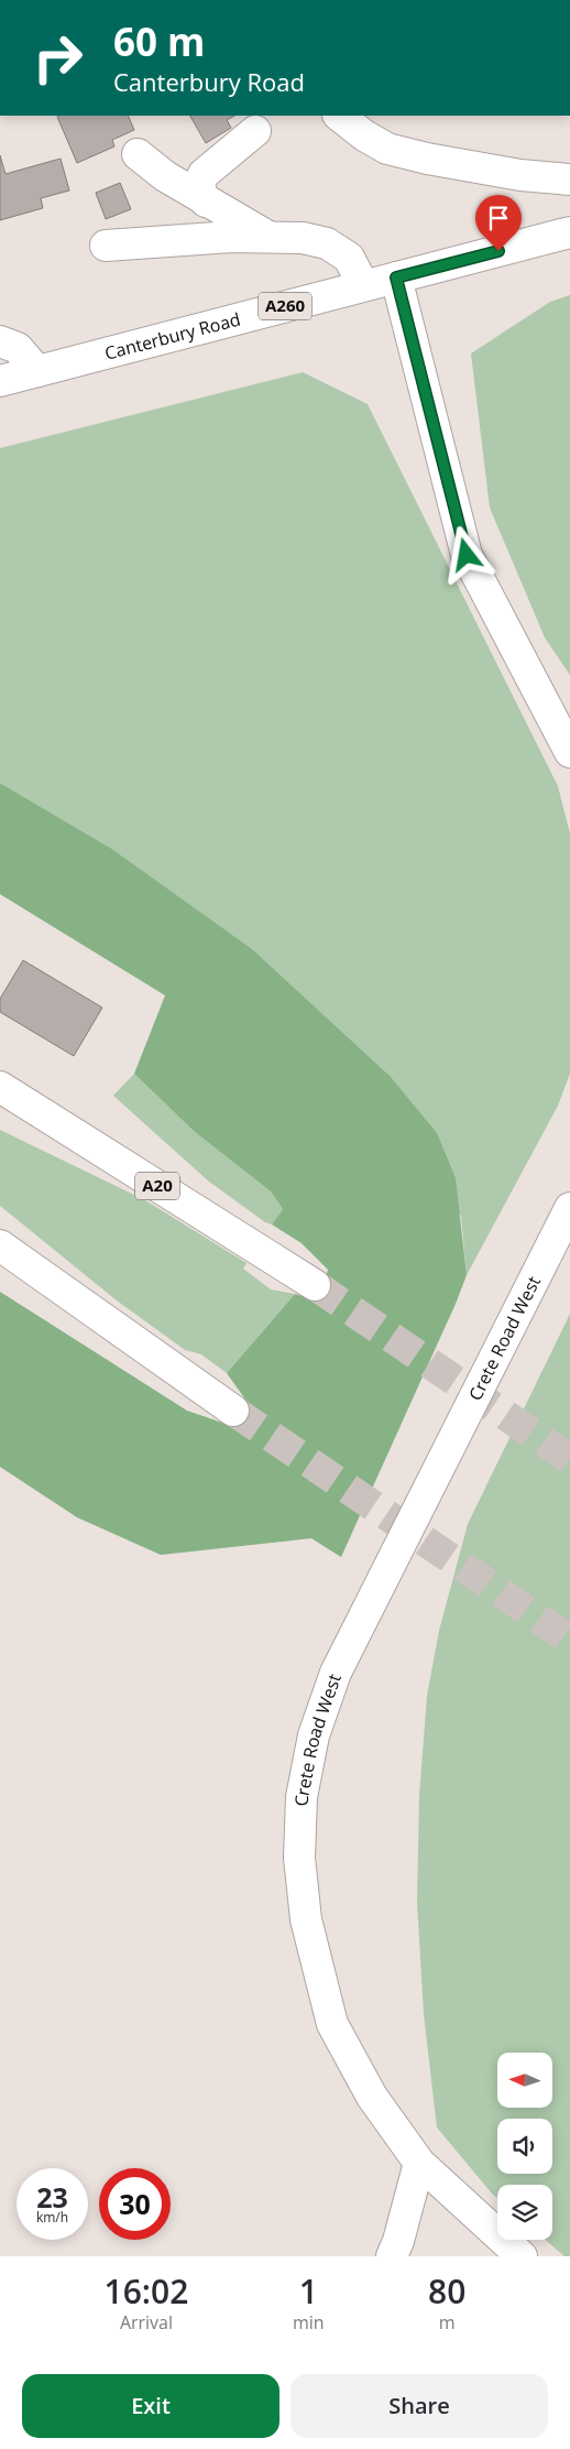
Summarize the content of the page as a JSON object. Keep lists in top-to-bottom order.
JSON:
{
  "streets": {
    "main road": [
      "A260",
      "Canterbury Road",
      "A20",
      "Crete Road West"
    ]
  },
  "north": "left",
  "page": {
    "turn": ["60 m", "Canterbury Road"],
    "speed": "23 km/h",
    "limit": "30",
    "eta": [
      "16:02",
      "Arrival",
      "1",
      "min",
      "80",
      "m"
    ],
    "buttons": ["Exit", "Share"]
  }
}
